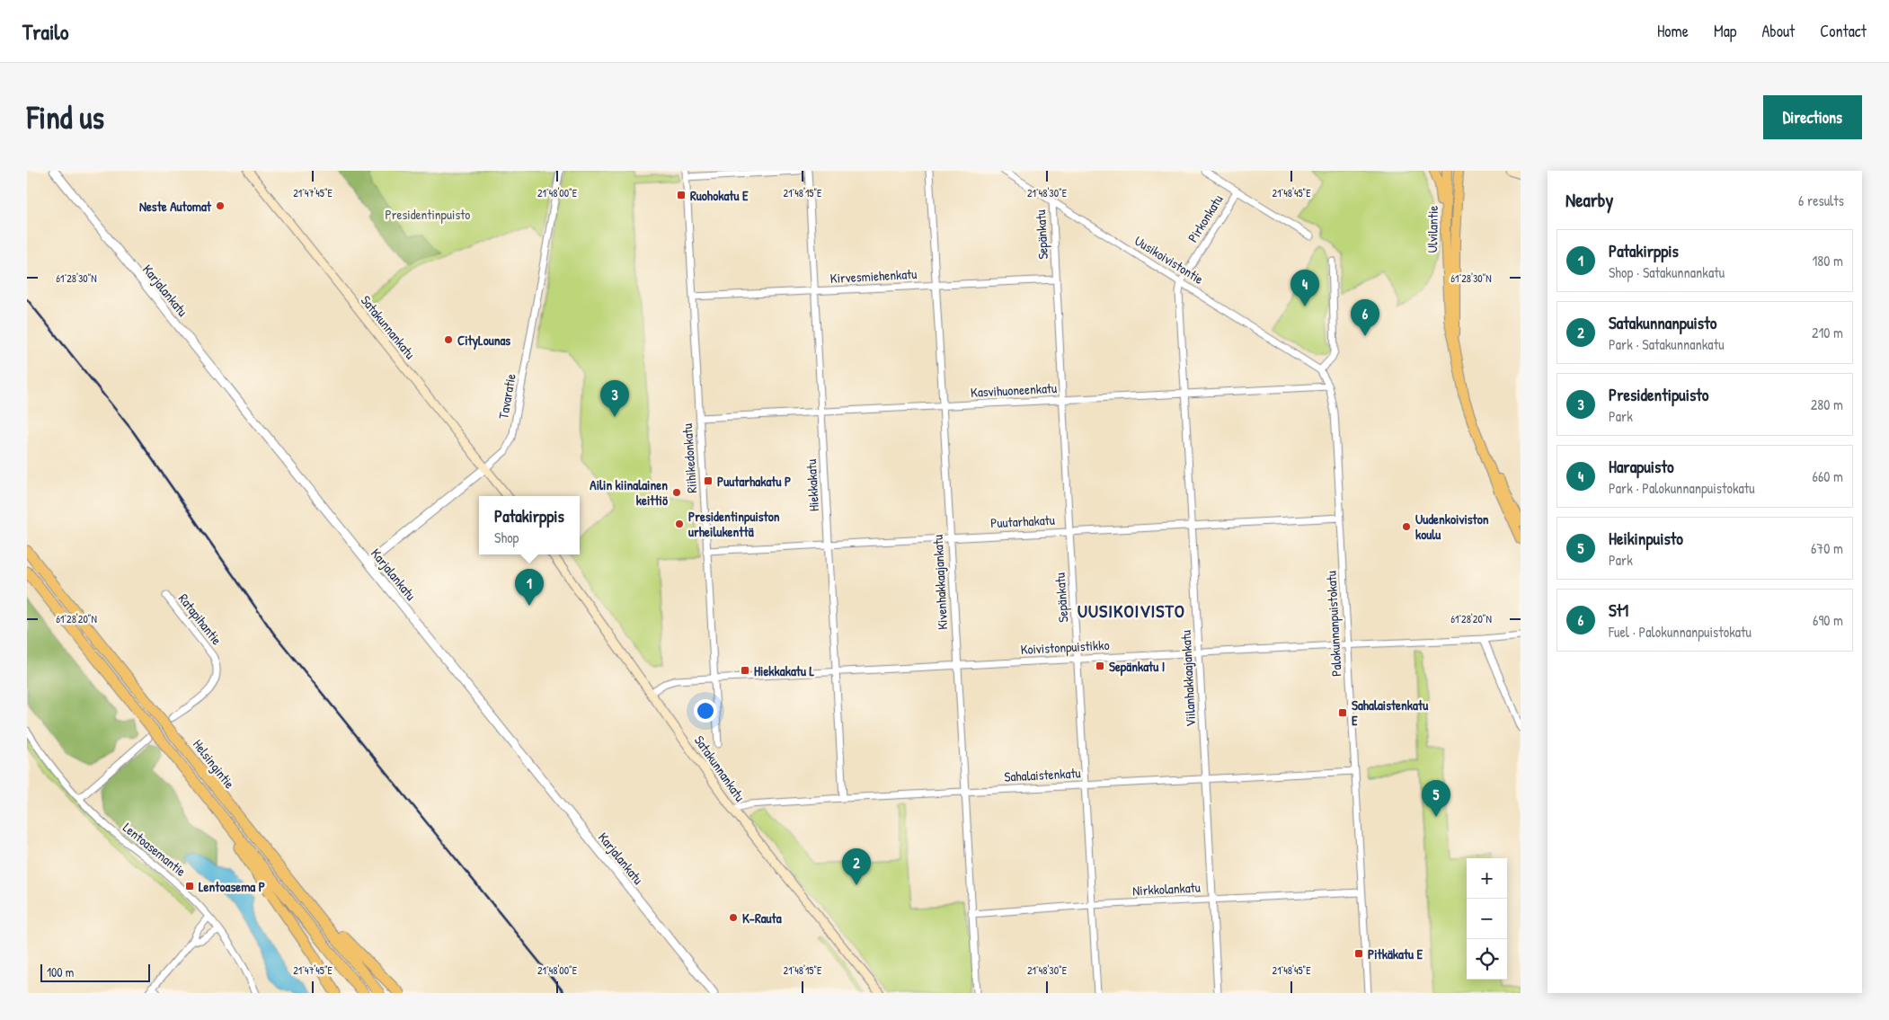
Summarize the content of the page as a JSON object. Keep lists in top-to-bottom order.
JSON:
{
  "streets": {
    "highway": ["Helsingintie"],
    "main road": ["Ulvilantie", "Satakunnankatu"],
    "street": [
      "Pirkonkatu",
      "Sepänkatu",
      "Uusikoivistontie",
      "Kirvesmiehenkatu",
      "Karjalankatu",
      "Kasvihuoneenkatu",
      "Tavaratie",
      "Riihikedonkatu",
      "Hiekkakatu",
      "Puutarhakatu",
      "Kivenhakkaajankatu",
      "Ratapihantie",
      "Palokunnanpuistokatu",
      "Koivistonpuistikko",
      "Viilanhakkaajankatu",
      "Sahalaistenkatu",
      "Lentoasemantie",
      "Nirkkolankatu"
    ]
  },
  "crossings": [
    ["Pirkonkatu", "Uusikoivistontie"],
    ["Pirkonkatu", "Viilanhakkaajankatu"],
    ["Sepänkatu", "Uusikoivistontie"],
    ["Sepänkatu", "Kirvesmiehenkatu"],
    ["Sepänkatu", "Kasvihuoneenkatu"],
    ["Sepänkatu", "Puutarhakatu"],
    ["Sepänkatu", "Koivistonpuistikko"],
    ["Sepänkatu", "Sahalaistenkatu"],
    ["Sepänkatu", "Nirkkolankatu"],
    ["Uusikoivistontie", "Palokunnanpuistokatu"],
    ["Uusikoivistontie", "Viilanhakkaajankatu"],
    ["Kirvesmiehenkatu", "Riihikedonkatu"],
    ["Kirvesmiehenkatu", "Hiekkakatu"],
    ["Kirvesmiehenkatu", "Kivenhakkaajankatu"],
    ["Karjalankatu", "Tavaratie"],
    ["Satakunnankatu", "Tavaratie"],
    ["Satakunnankatu", "Koivistonpuistikko"],
    ["Satakunnankatu", "Sahalaistenkatu"],
    ["Kasvihuoneenkatu", "Riihikedonkatu"],
    ["Kasvihuoneenkatu", "Hiekkakatu"],
    ["Kasvihuoneenkatu", "Kivenhakkaajankatu"],
    ["Kasvihuoneenkatu", "Palokunnanpuistokatu"],
    ["Kasvihuoneenkatu", "Viilanhakkaajankatu"],
    ["Riihikedonkatu", "Puutarhakatu"],
    ["Riihikedonkatu", "Koivistonpuistikko"],
    ["Hiekkakatu", "Puutarhakatu"],
    ["Hiekkakatu", "Koivistonpuistikko"],
    ["Hiekkakatu", "Sahalaistenkatu"],
    ["Puutarhakatu", "Kivenhakkaajankatu"],
    ["Puutarhakatu", "Palokunnanpuistokatu"],
    ["Puutarhakatu", "Viilanhakkaajankatu"],
    ["Kivenhakkaajankatu", "Koivistonpuistikko"],
    ["Kivenhakkaajankatu", "Sahalaistenkatu"],
    ["Kivenhakkaajankatu", "Nirkkolankatu"],
    ["Palokunnanpuistokatu", "Koivistonpuistikko"],
    ["Palokunnanpuistokatu", "Sahalaistenkatu"],
    ["Palokunnanpuistokatu", "Nirkkolankatu"],
    ["Koivistonpuistikko", "Viilanhakkaajankatu"],
    ["Viilanhakkaajankatu", "Sahalaistenkatu"],
    ["Viilanhakkaajankatu", "Nirkkolankatu"]
  ],
  "districts": ["UUSIKOIVISTO"],
  "parks": ["Presidentinpuisto"],
  "places": {
    "transit": [
      "Ruohokatu E",
      "Puutarhakatu P",
      "Sepänkatu I",
      "Hiekkakatu L",
      "Sahalaistenkatu E",
      "Lentoasema P",
      "Pitkäkatu E"
    ],
    "other": [
      "Neste Automat",
      "CityLounas",
      "Ailin kiinalainen keittiö",
      "Presidentinpuiston urheilukenttä",
      "Uudenkoiviston koulu",
      "K-Rauta"
    ]
  },
  "scale_bar": "100 m",
  "page": {
    "header": "Trailo",
    "nav": [
      "Home",
      "Map",
      "About",
      "Contact"
    ],
    "buttons": "Directions",
    "title": "Find us",
    "heading": ["Nearby", "6 results"],
    "list": [
      {
        "mark": "1",
        "name": "Patakirppis",
        "note": "Shop · Satakunnankatu",
        "value": "180 m"
      },
      {
        "mark": "2",
        "name": "Satakunnanpuisto",
        "note": "Park · Satakunnankatu",
        "value": "210 m"
      },
      {
        "mark": "3",
        "name": "Presidentipuisto",
        "note": "Park",
        "value": "280 m"
      },
      {
        "mark": "4",
        "name": "Harapuisto",
        "note": "Park · Palokunnanpuistokatu",
        "value": "660 m"
      },
      {
        "mark": "5",
        "name": "Heikinpuisto",
        "note": "Park",
        "value": "670 m"
      },
      {
        "mark": "6",
        "name": "St1",
        "note": "Fuel · Palokunnanpuistokatu",
        "value": "690 m"
      }
    ],
    "pins": [
      "4",
      "6",
      "3",
      "1",
      "5",
      "2"
    ],
    "popup": ["Patakirppis", "Shop"],
    "map_buttons": ["+", "−"],
    "scale": "100 m"
  },
  "coordinates": [
    "21°47'45\"E",
    "21°48'00\"E",
    "21°48'15\"E",
    "21°48'30\"E",
    "21°48'45\"E",
    "61°28'30\"N",
    "61°28'20\"N"
  ]
}
